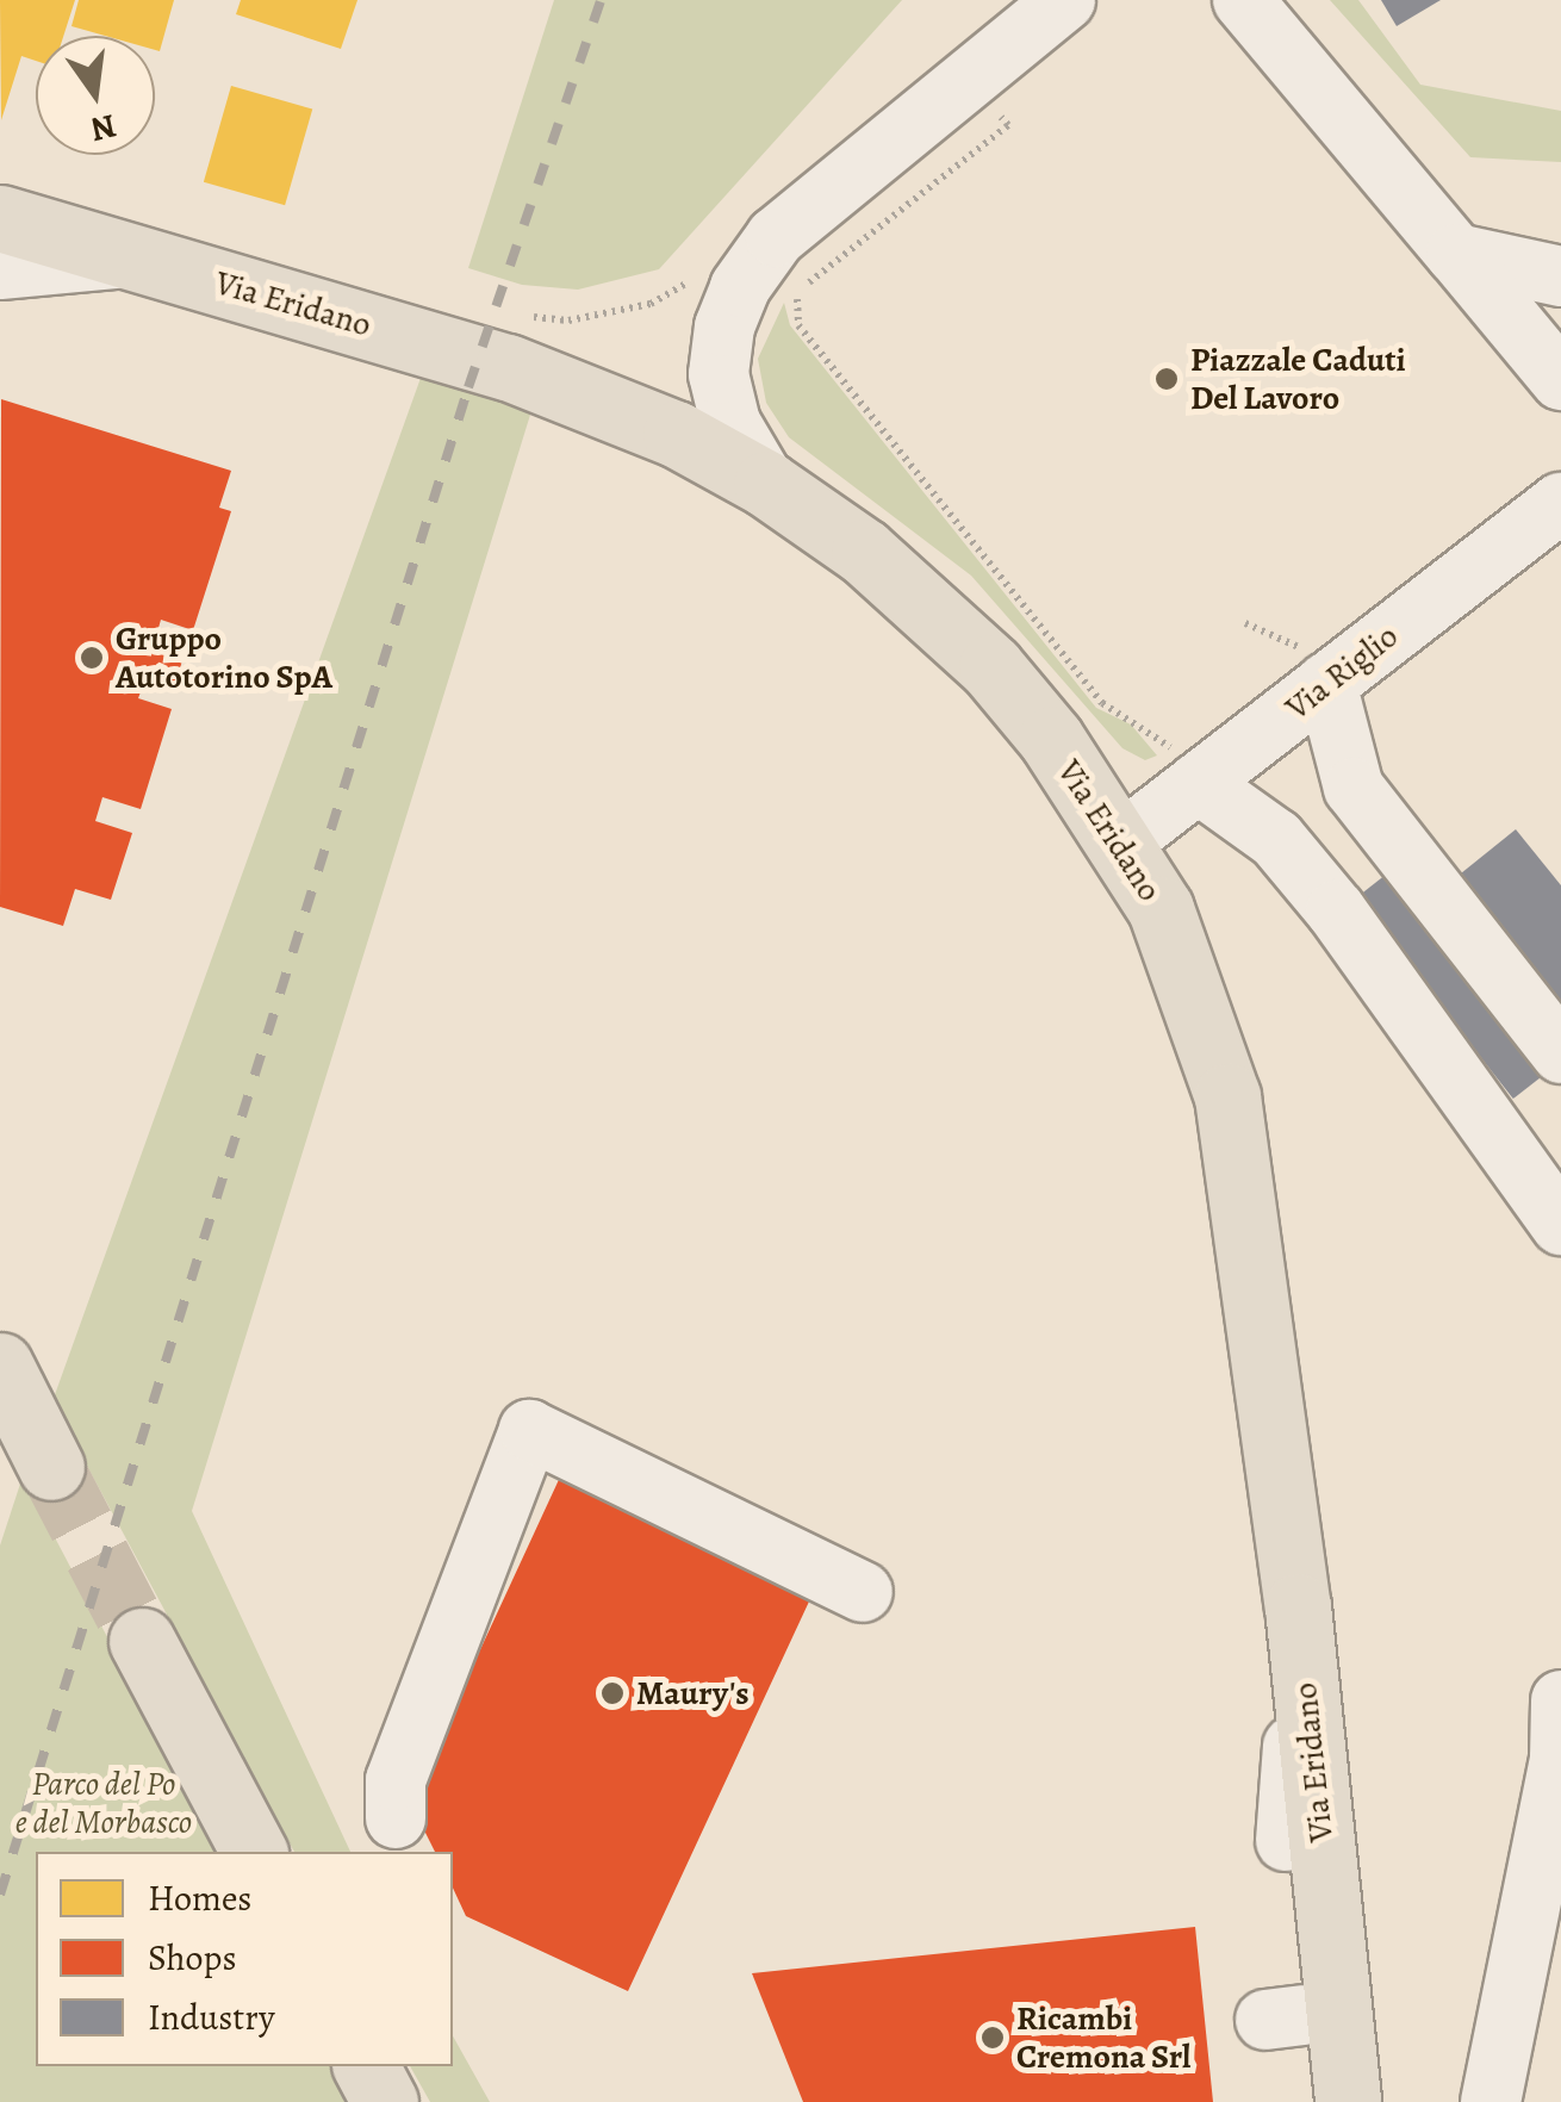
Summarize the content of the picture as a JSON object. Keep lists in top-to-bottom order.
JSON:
{
  "streets": {
    "main road": ["Via Eridano"],
    "street": ["Via Riglio"]
  },
  "crossings": [
    ["Via Eridano", "Via Riglio"]
  ],
  "parks": ["Parco del Po e del Morbasco"],
  "places": [
    "Piazzale Caduti Del Lavoro",
    "Gruppo Autotorino SpA",
    "Maury's",
    "Ricambi Cremona Srl"
  ],
  "legend": ["Homes", "Shops", "Industry"],
  "north": "bottom"
}
